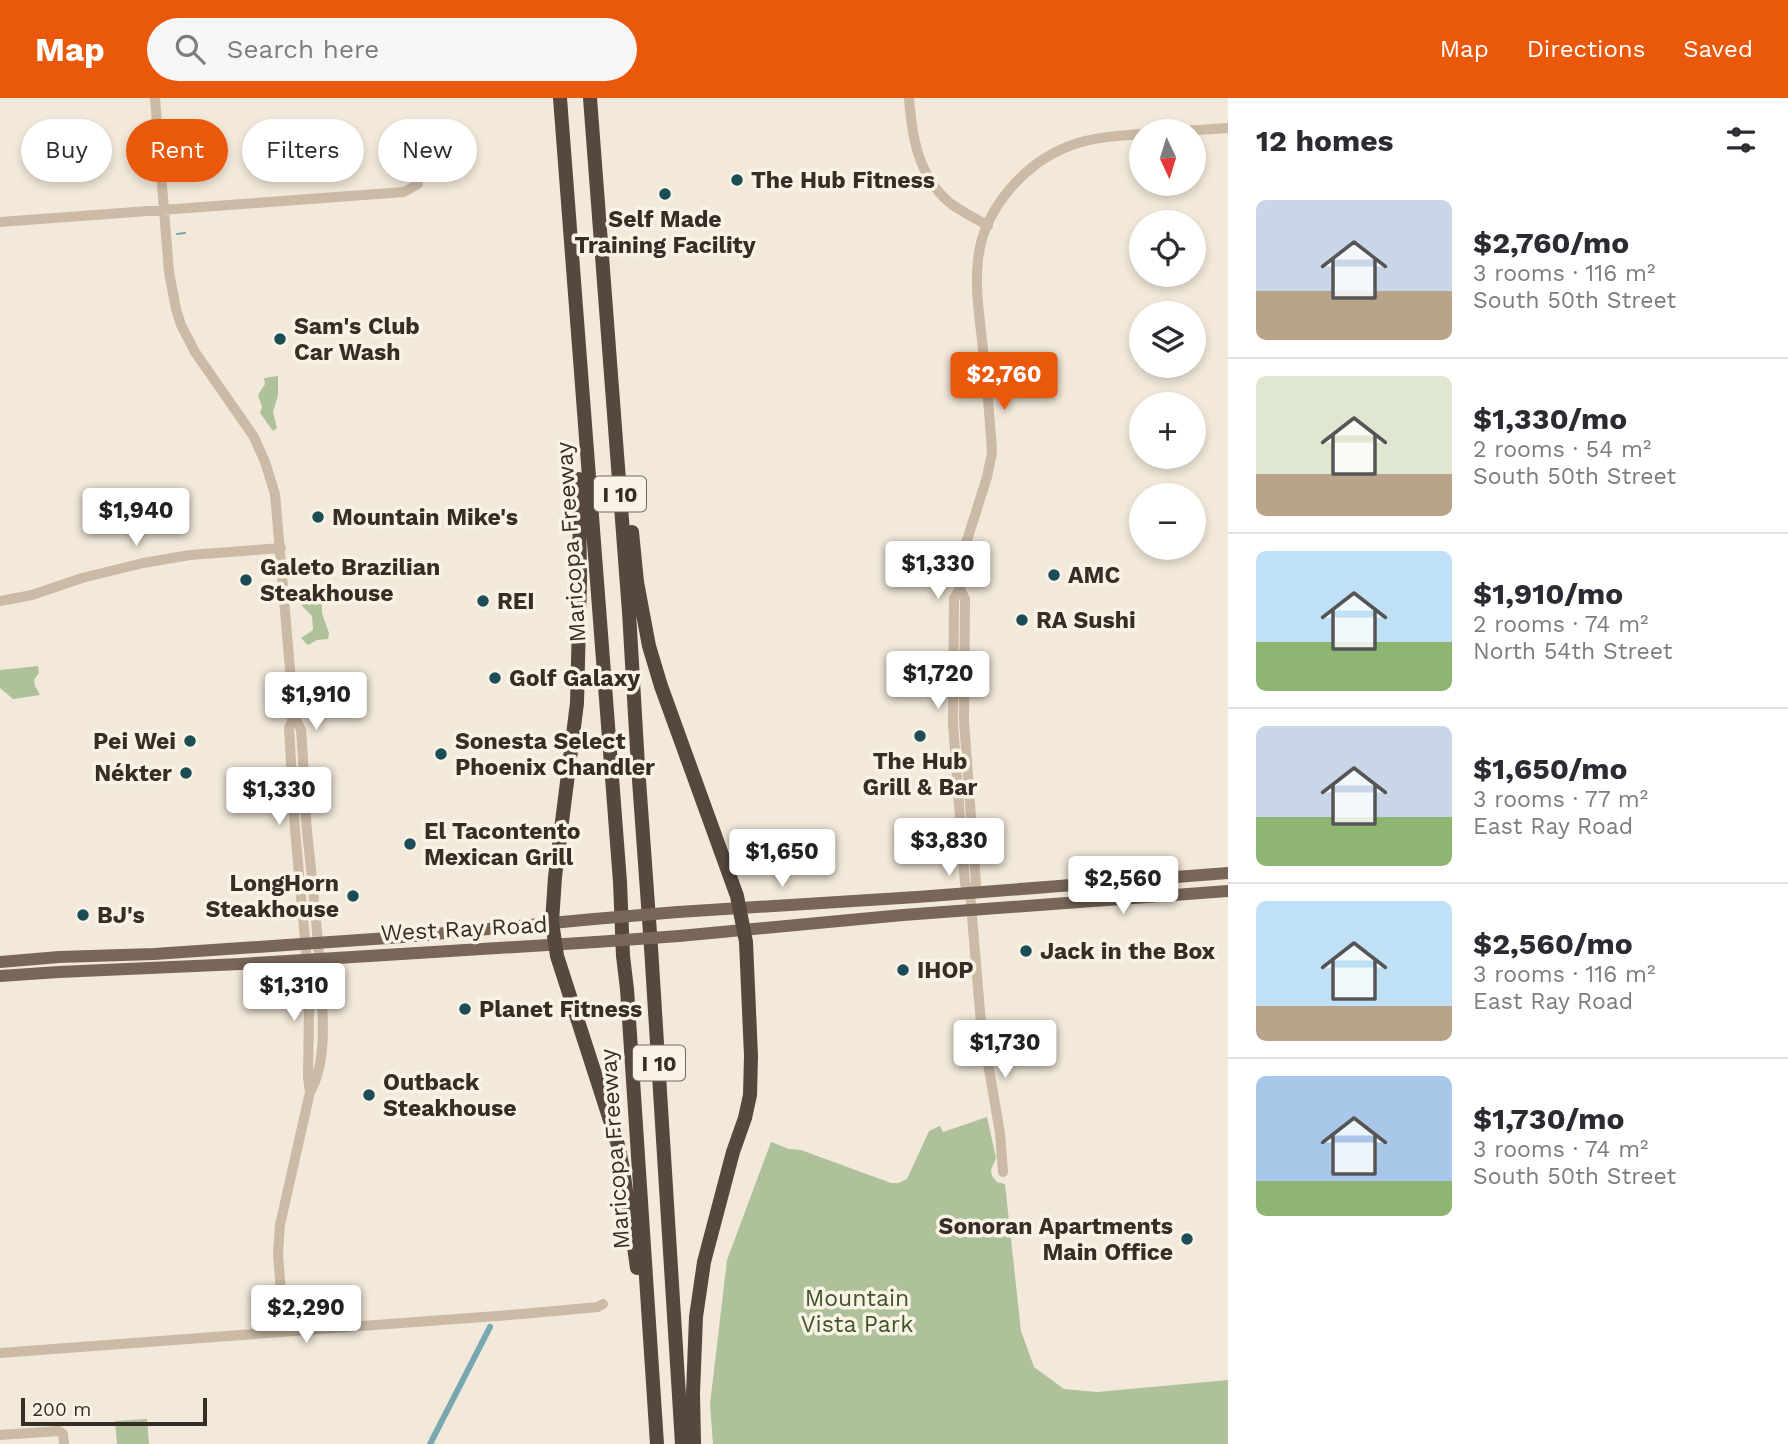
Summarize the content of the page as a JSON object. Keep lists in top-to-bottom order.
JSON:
{
  "streets": {
    "highway": ["I 10", "Maricopa Freeway"],
    "main road": ["West Ray Road"]
  },
  "parks": ["Mountain Vista Park"],
  "places": [
    "The Hub Fitness",
    "Self Made Training Facility",
    "Sam's Club Car Wash",
    "Mountain Mike's",
    "AMC",
    "Galeto Brazilian Steakhouse",
    "REI",
    "RA Sushi",
    "Golf Galaxy",
    "The Hub Grill & Bar",
    "Pei Wei",
    "Sonesta Select Phoenix Chandler",
    "Nékter",
    "El Tacontento Mexican Grill",
    "LongHorn Steakhouse",
    "BJ's",
    "Jack in the Box",
    "IHOP",
    "Planet Fitness",
    "Outback Steakhouse",
    "Sonoran Apartments Main Office"
  ],
  "scale_bar": "200 m",
  "north": "bottom",
  "page": {
    "header": "Map",
    "search": "Search here",
    "nav": ["Map", "Directions", "Saved"],
    "heading": "12 homes",
    "map_buttons": ["+", "−"],
    "chip": [
      "Buy",
      "Rent",
      "Filters",
      "New"
    ],
    "list": [
      {
        "name": "$2,760/mo",
        "note": "3 rooms · 116 m² · South 50th Street"
      },
      {
        "name": "$1,330/mo",
        "note": "2 rooms · 54 m² · South 50th Street"
      },
      {
        "name": "$1,910/mo",
        "note": "2 rooms · 74 m² · North 54th Street"
      },
      {
        "name": "$1,650/mo",
        "note": "3 rooms · 77 m² · East Ray Road"
      },
      {
        "name": "$2,560/mo",
        "note": "3 rooms · 116 m² · East Ray Road"
      },
      {
        "name": "$1,730/mo",
        "note": "3 rooms · 74 m² · South 50th Street"
      }
    ],
    "price": [
      "$2,760",
      "$1,940",
      "$1,330",
      "$1,720",
      "$1,910",
      "$1,330",
      "$3,830",
      "$1,650",
      "$2,560",
      "$1,310",
      "$1,730",
      "$2,290"
    ],
    "scale": "200 m"
  }
}
